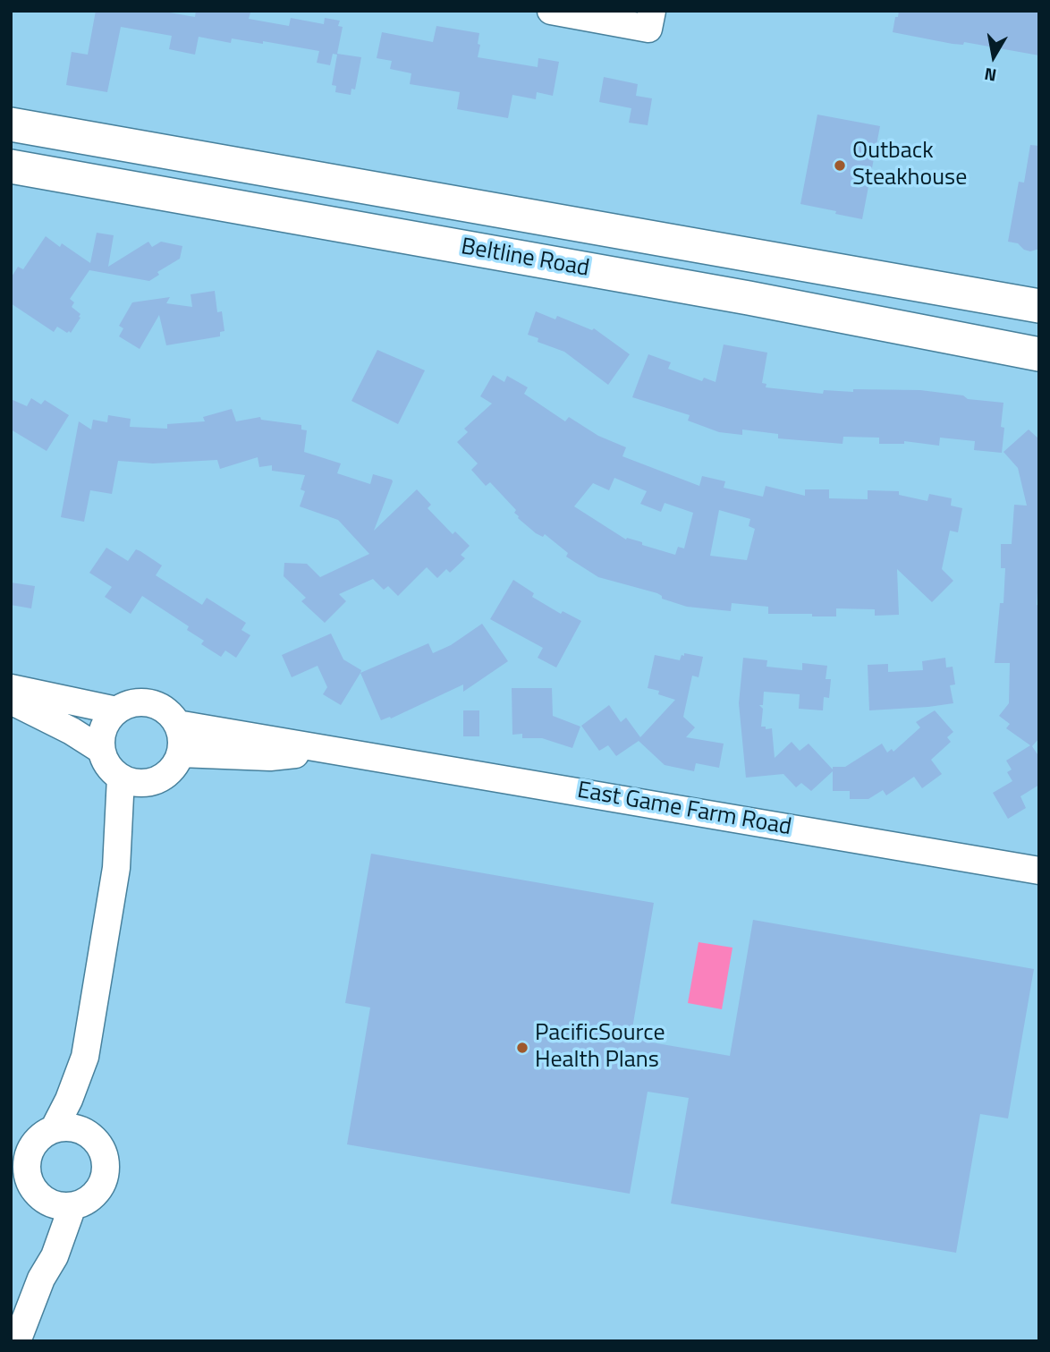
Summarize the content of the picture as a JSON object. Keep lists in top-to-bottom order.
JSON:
{
  "streets": {
    "main road": ["Beltline Road"],
    "street": ["East Game Farm Road"]
  },
  "places": ["Outback Steakhouse", "PacificSource Health Plans"],
  "north": "bottom"
}
